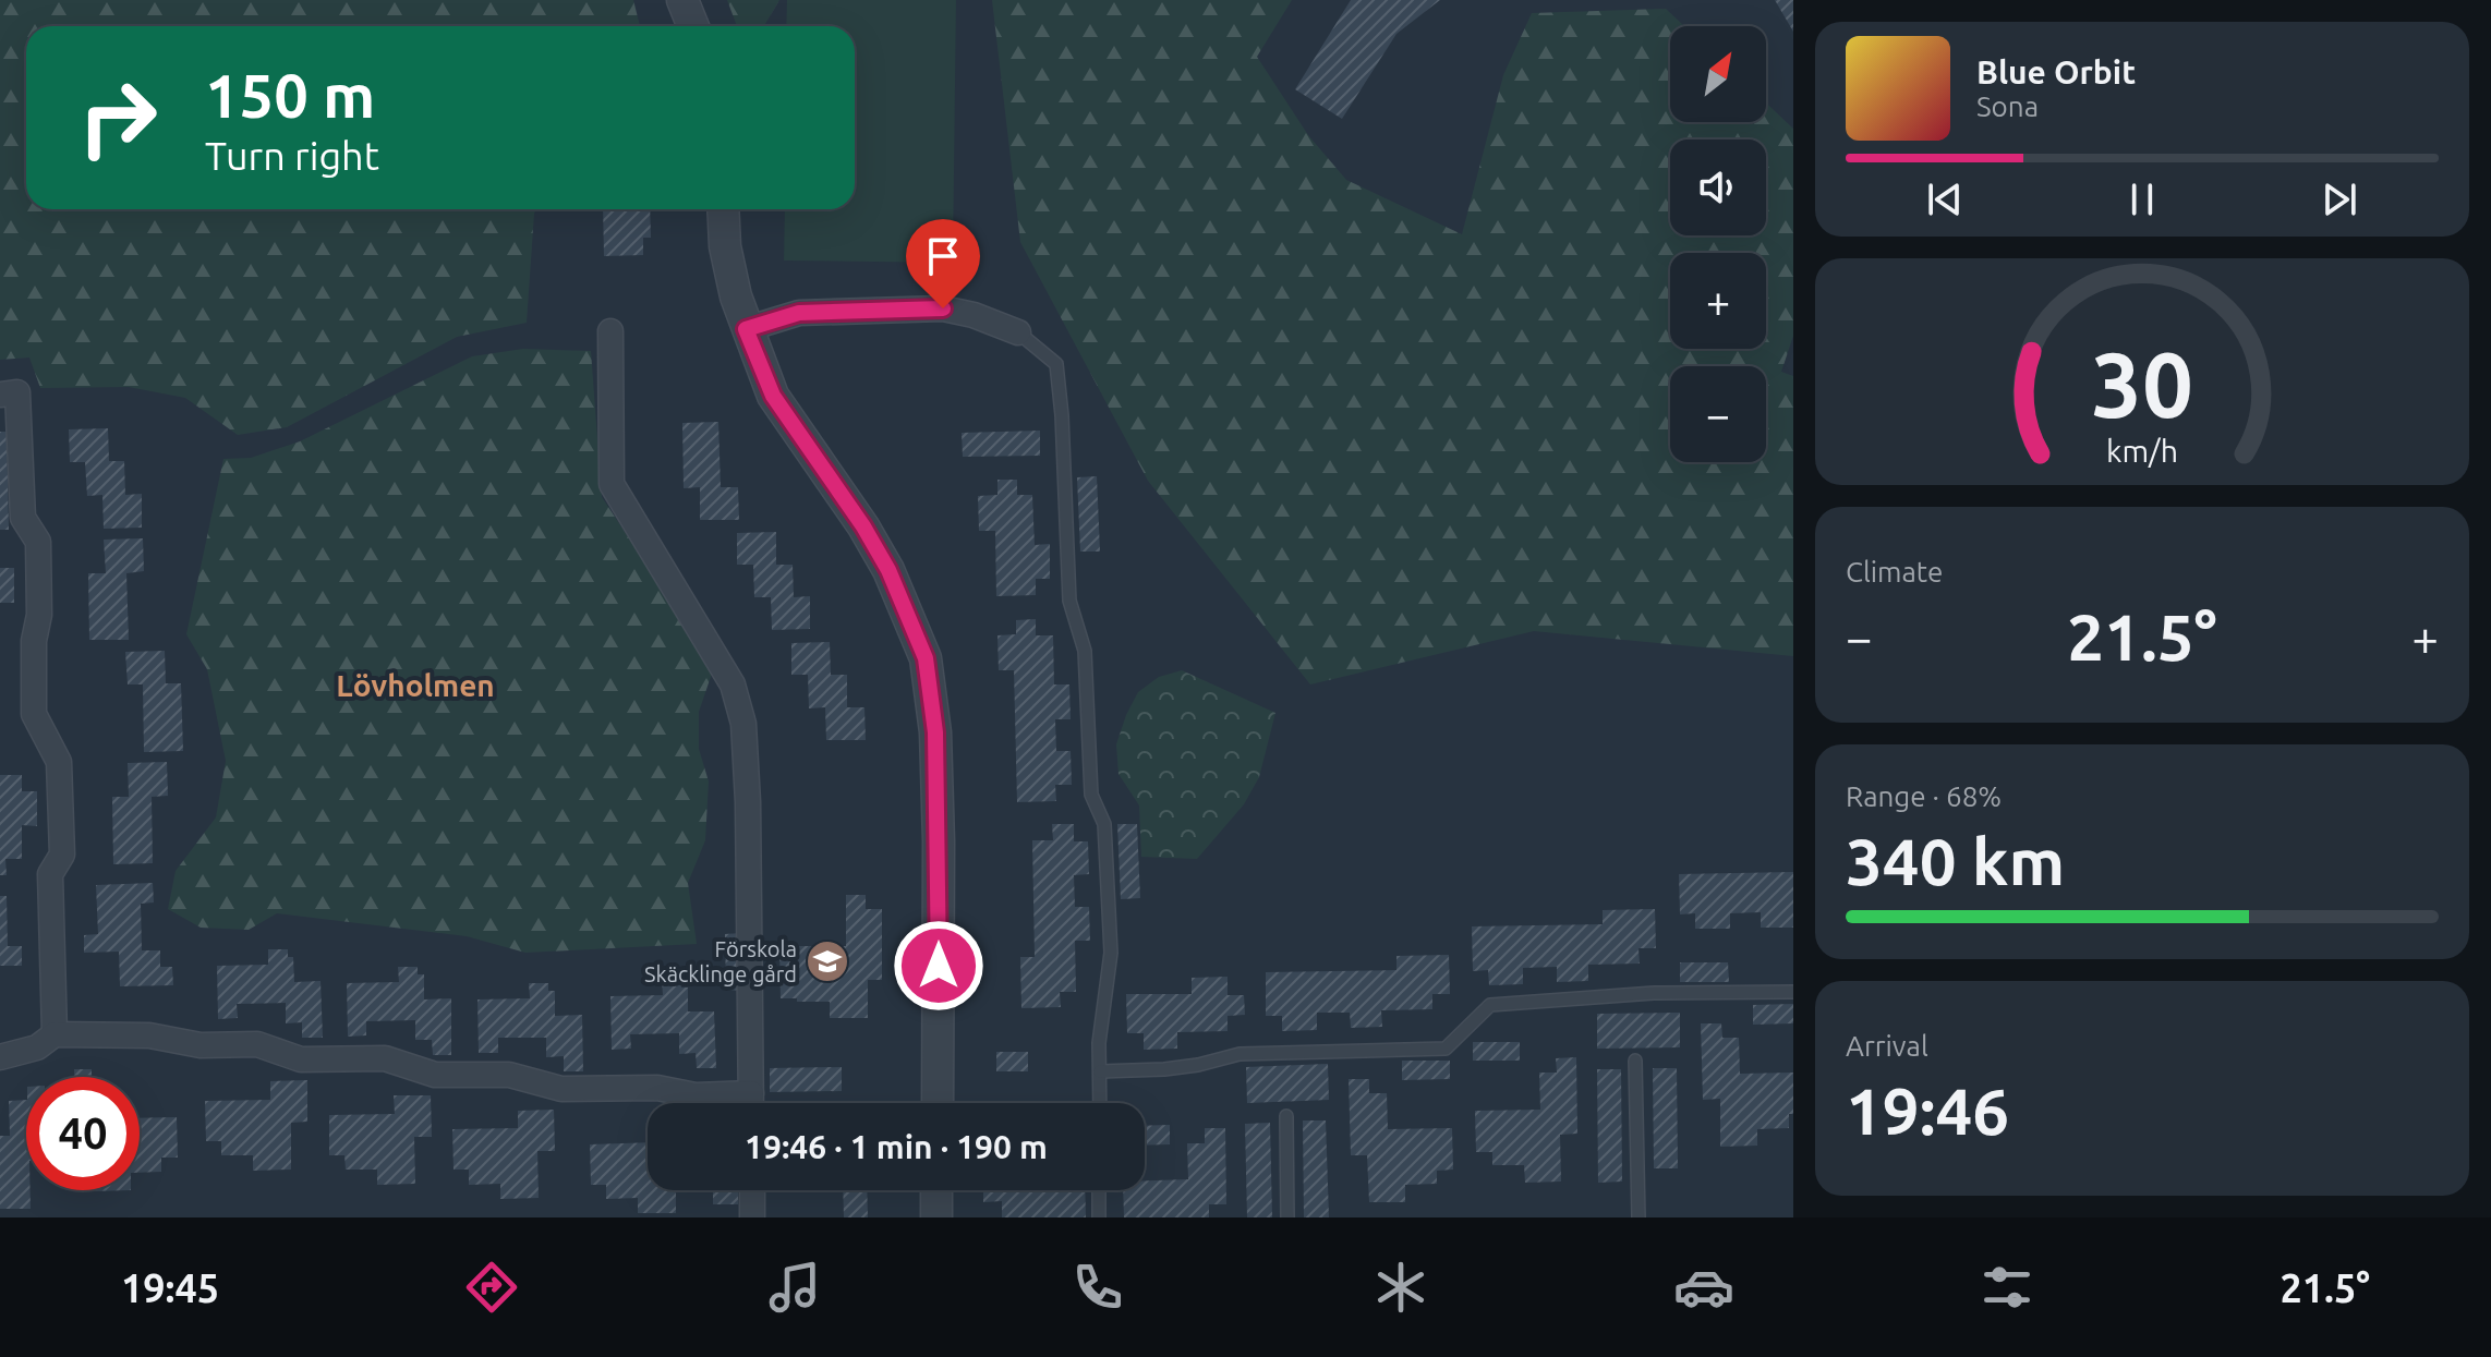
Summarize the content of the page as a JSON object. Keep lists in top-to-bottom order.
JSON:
{
  "districts": ["Lövholmen"],
  "places": {
    "school or university": ["Förskola Skäcklinge gård"]
  },
  "north": "top right",
  "page": {
    "map_buttons": ["+", "−"],
    "turn": ["150 m", "Turn right"],
    "song": ["Blue Orbit", "Sona"],
    "tile": [
      "Climate",
      ["Range · 68%", "340 km"],
      ["Arrival", "19:46"]
    ],
    "heat": ["−", "21.5°", "+"],
    "limit": "40",
    "trip": "19:46 · 1 min · 190 m",
    "tabs": ["19:45", "21.5°"],
    "gauge": ["30", "km/h"]
  }
}
